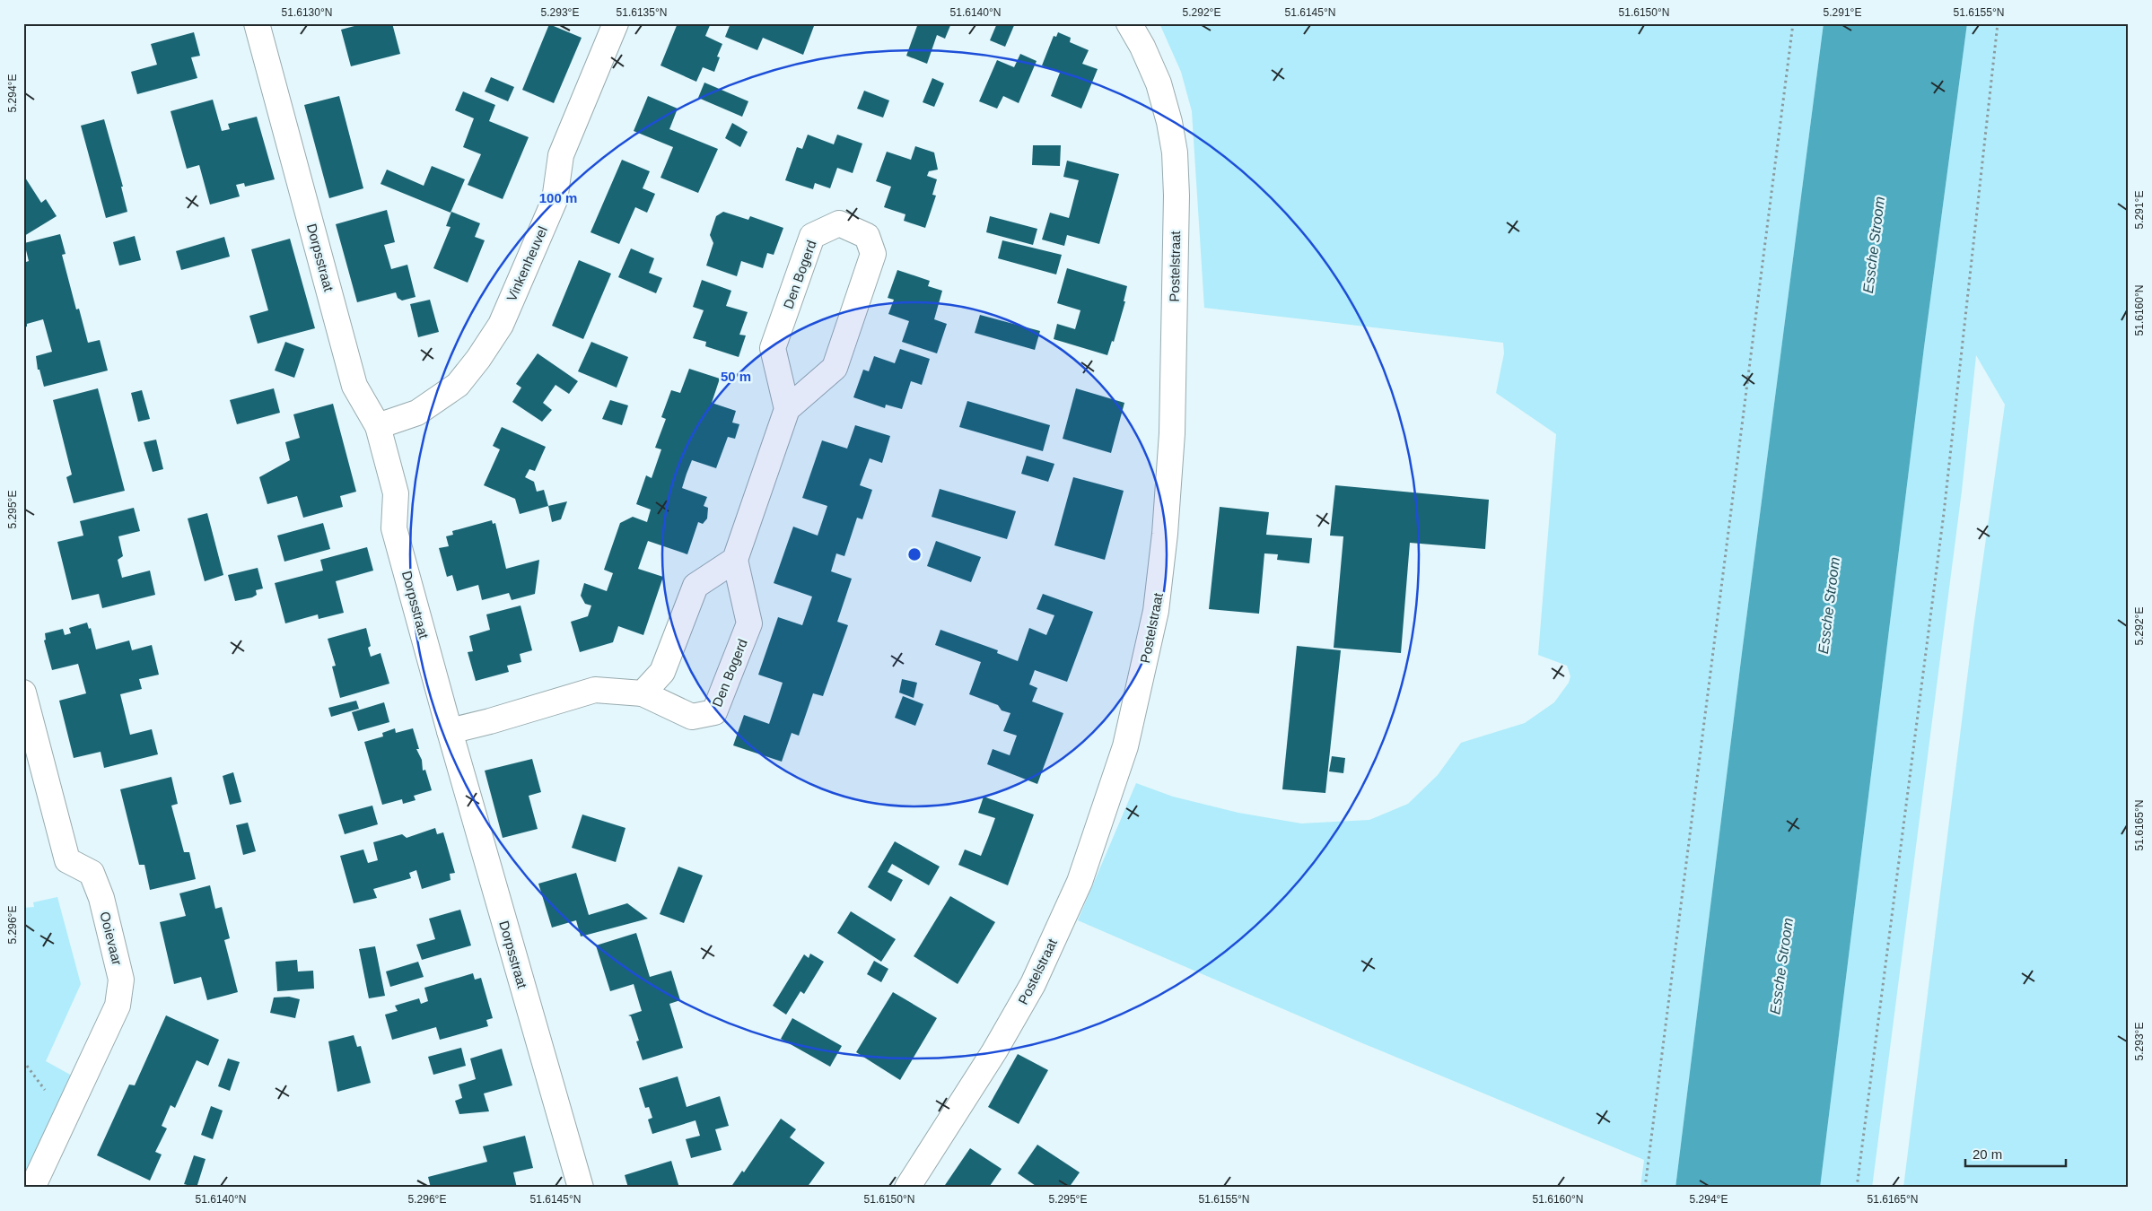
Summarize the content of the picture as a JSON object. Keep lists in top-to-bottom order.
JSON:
{
  "streets": {
    "street": [
      "Dorpsstraat",
      "Vinkenheuvel",
      "Postelstraat",
      "Den Bogerd",
      "Ooievaar"
    ]
  },
  "crossings": [
    ["Dorpsstraat", "Vinkenheuvel"],
    ["Dorpsstraat", "Den Bogerd"]
  ],
  "water": ["Essche Stroom"],
  "scale_bar": "20 m",
  "coordinates": [
    "51.6130°N",
    "5.293°E",
    "51.6135°N",
    "51.6140°N",
    "5.292°E",
    "51.6145°N",
    "51.6150°N",
    "5.291°E",
    "51.6155°N",
    "5.294°E",
    "51.6160°N",
    "5.295°E",
    "51.6165°N",
    "5.296°E"
  ],
  "rings": ["100 m", "50 m"]
}
